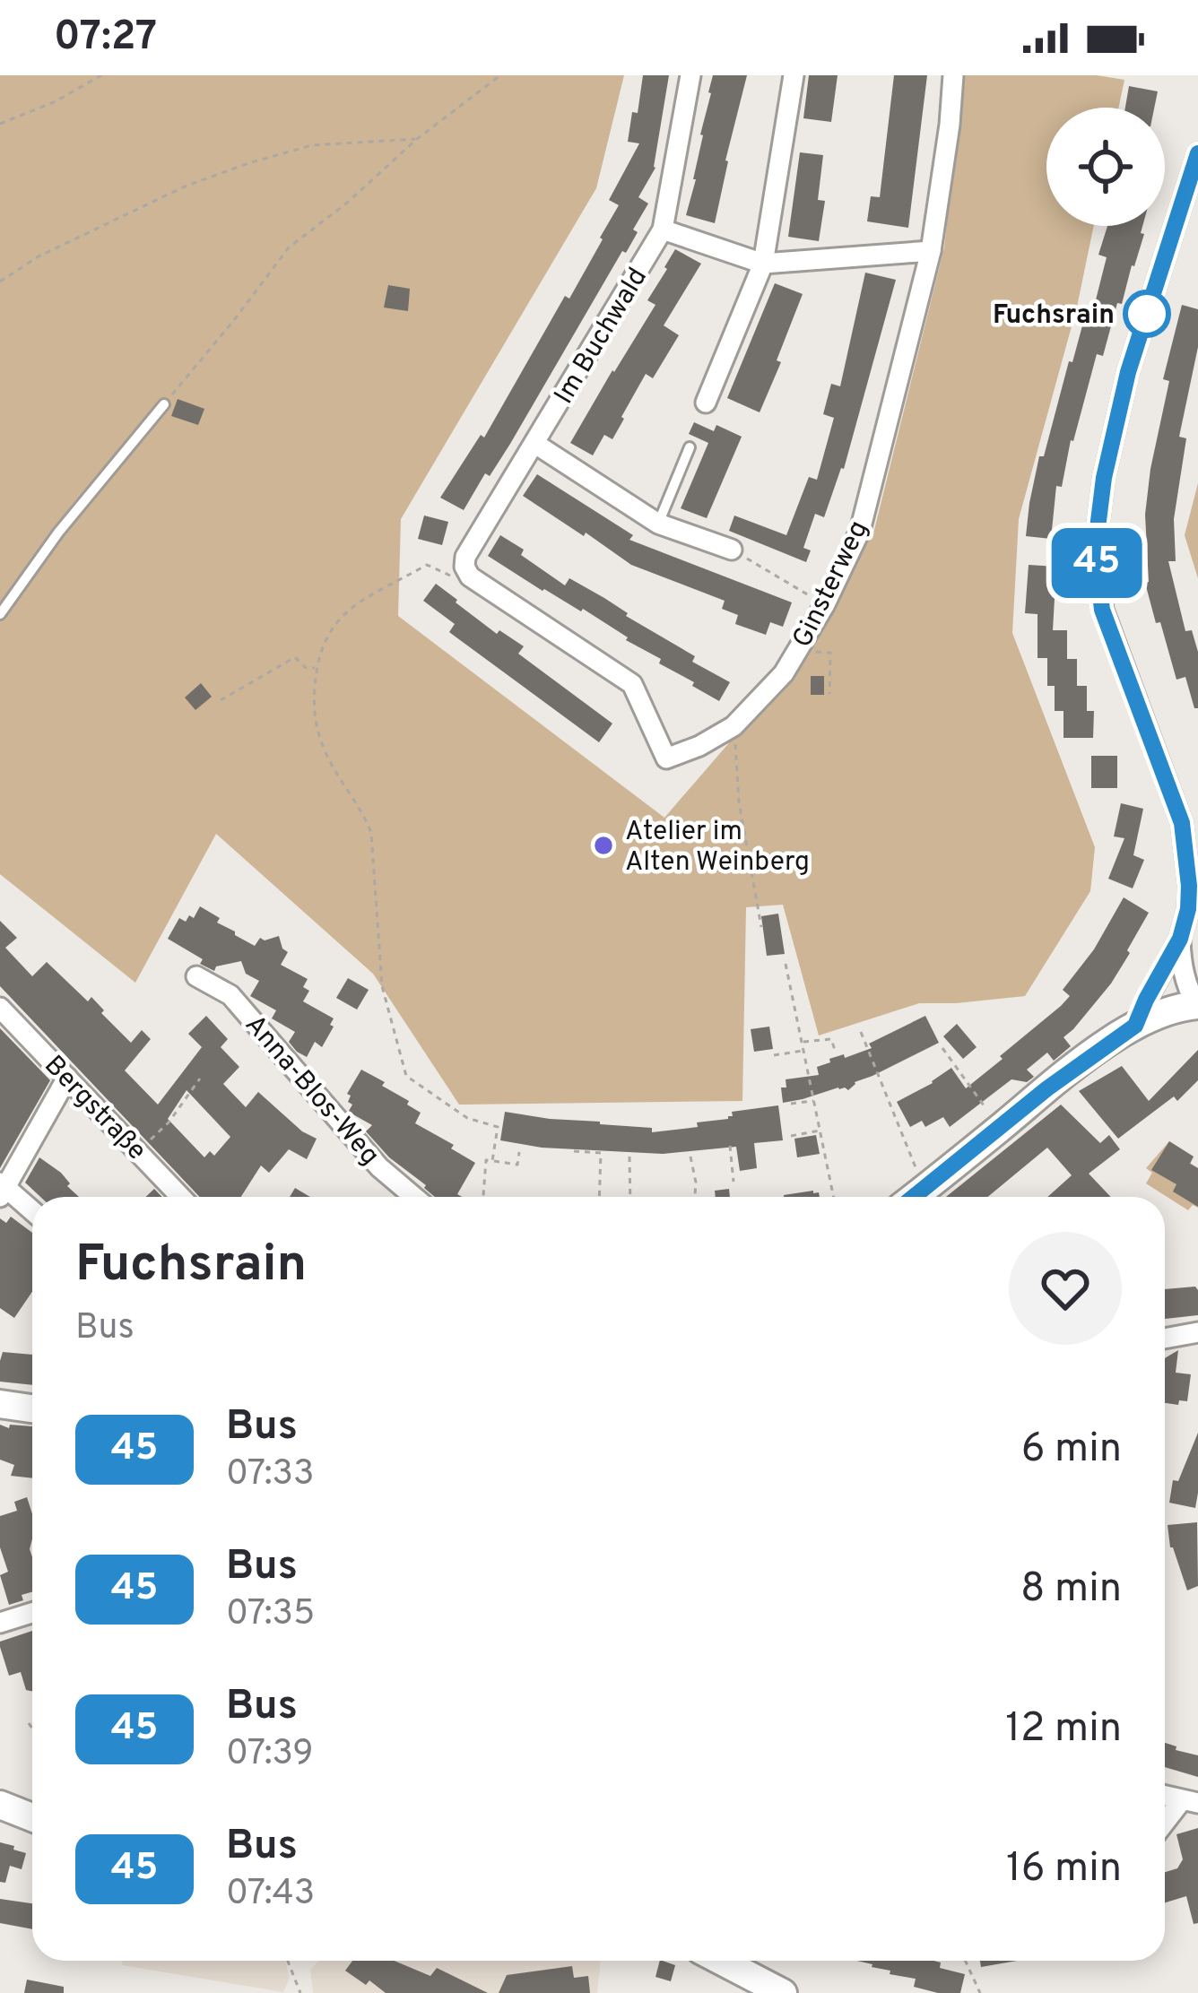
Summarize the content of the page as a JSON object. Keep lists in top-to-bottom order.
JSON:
{
  "streets": {
    "street": [
      "Im Buchwald",
      "Ginsterweg",
      "Anna-Blos-Weg",
      "Bergstraße"
    ]
  },
  "crossings": [
    ["Im Buchwald", "Ginsterweg"]
  ],
  "places": ["Fuchsrain", "Atelier im Alten Weinberg"],
  "lines": ["bus line 45"],
  "page": {
    "status": "07:27",
    "on_map": "45",
    "heading": ["Fuchsrain", "Bus"],
    "list": [
      {
        "mark": "45",
        "name": "Bus",
        "note": "07:33",
        "value": "6 min"
      },
      {
        "mark": "45",
        "name": "Bus",
        "note": "07:35",
        "value": "8 min"
      },
      {
        "mark": "45",
        "name": "Bus",
        "note": "07:39",
        "value": "12 min"
      },
      {
        "mark": "45",
        "name": "Bus",
        "note": "07:43",
        "value": "16 min"
      }
    ]
  }
}
